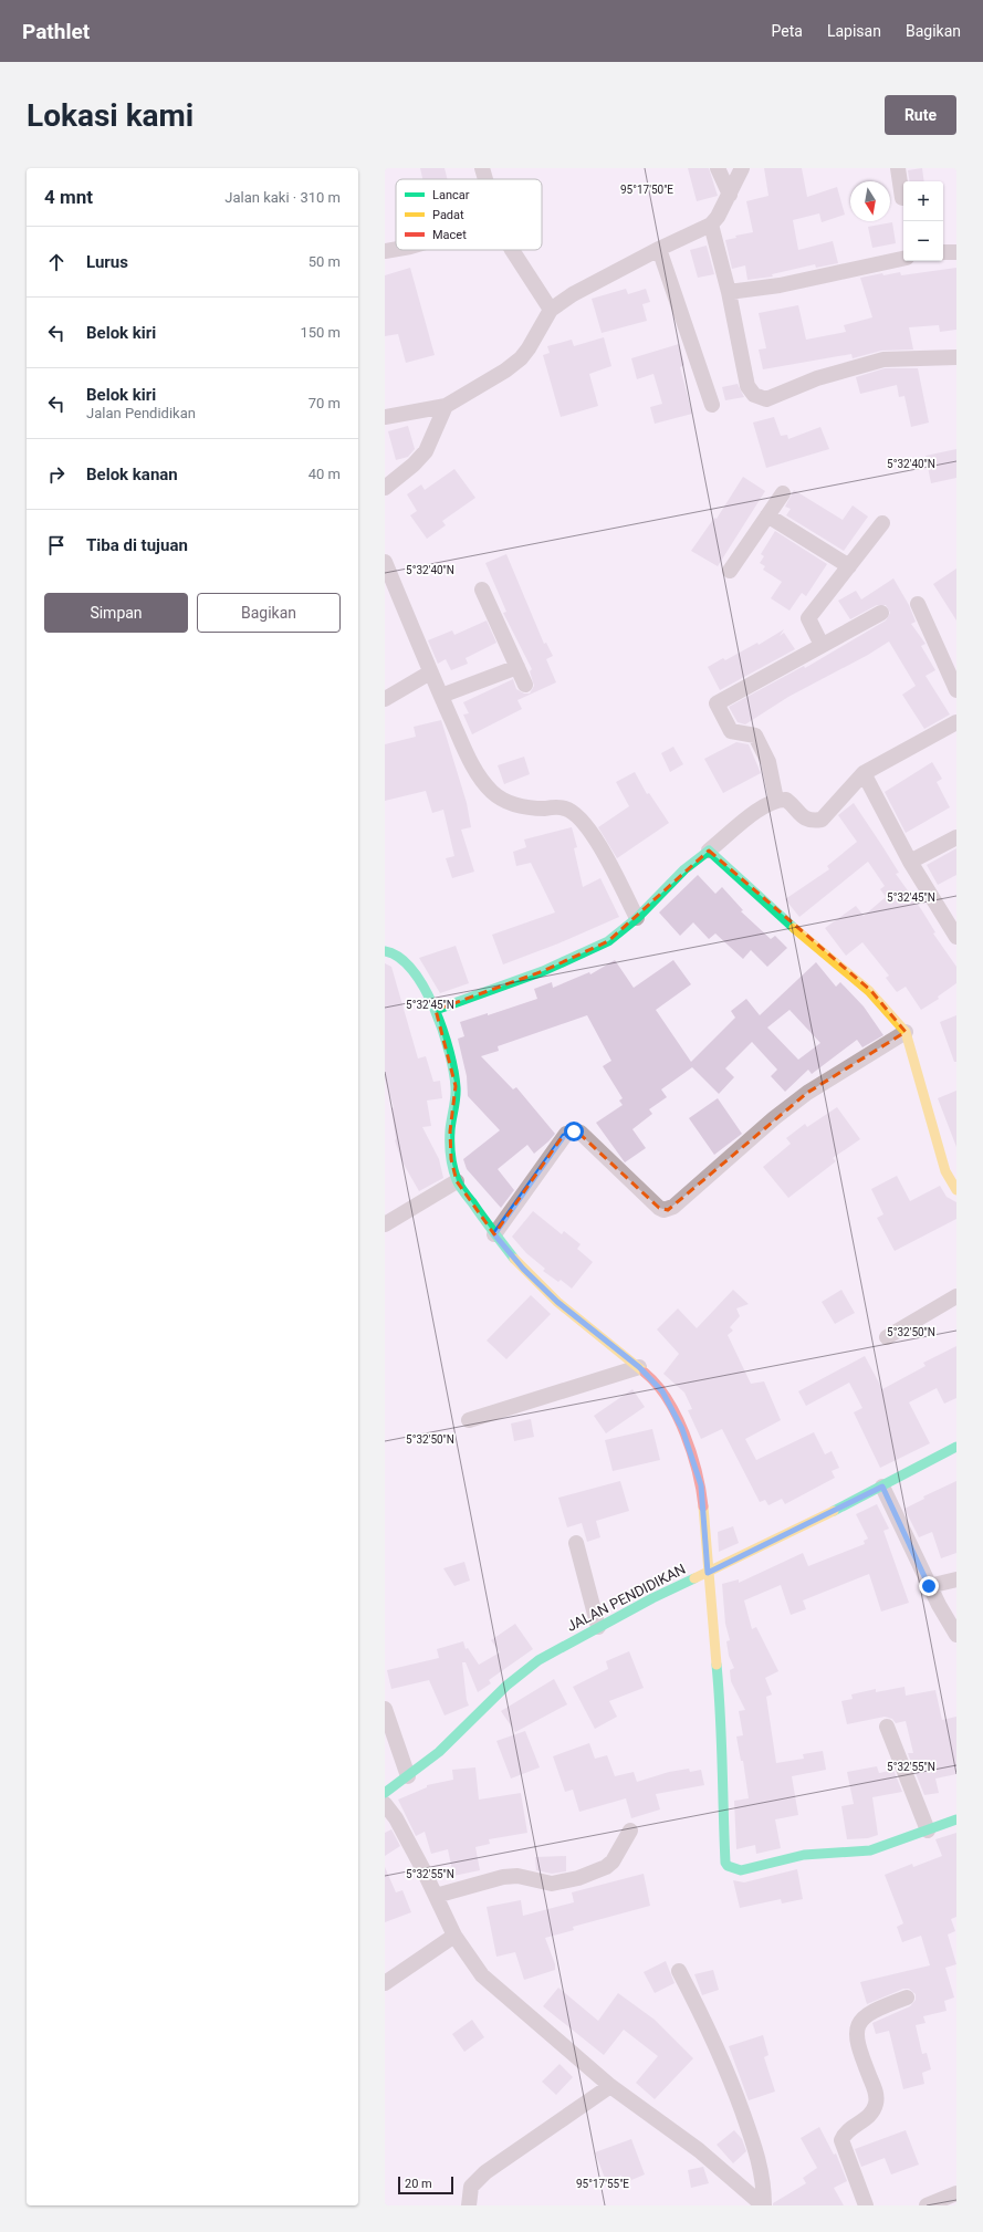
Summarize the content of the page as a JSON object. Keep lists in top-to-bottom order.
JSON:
{
  "streets": {
    "street": ["JALAN PENDIDIKAN"]
  },
  "legend": ["Lancar", "Padat", "Macet"],
  "scale_bar": "20 m",
  "north": "bottom",
  "page": {
    "header": "Pathlet",
    "nav": ["Peta", "Lapisan", "Bagikan"],
    "buttons": [
      "Rute",
      ["Simpan", "Bagikan"]
    ],
    "title": "Lokasi kami",
    "heading": ["4 mnt", "Jalan kaki · 310 m"],
    "map_buttons": ["+", "−"],
    "list": [
      ["Lurus", "50 m"],
      ["Belok kiri", "150 m"],
      ["Belok kiri", "Jalan Pendidikan", "70 m"],
      ["Belok kanan", "40 m"],
      "Tiba di tujuan"
    ],
    "scale": "20 m"
  },
  "coordinates": [
    "95°17'50\"E",
    "5°32'40\"N",
    "5°32'45\"N",
    "5°32'50\"N",
    "5°32'55\"N",
    "95°17'55\"E"
  ]
}
